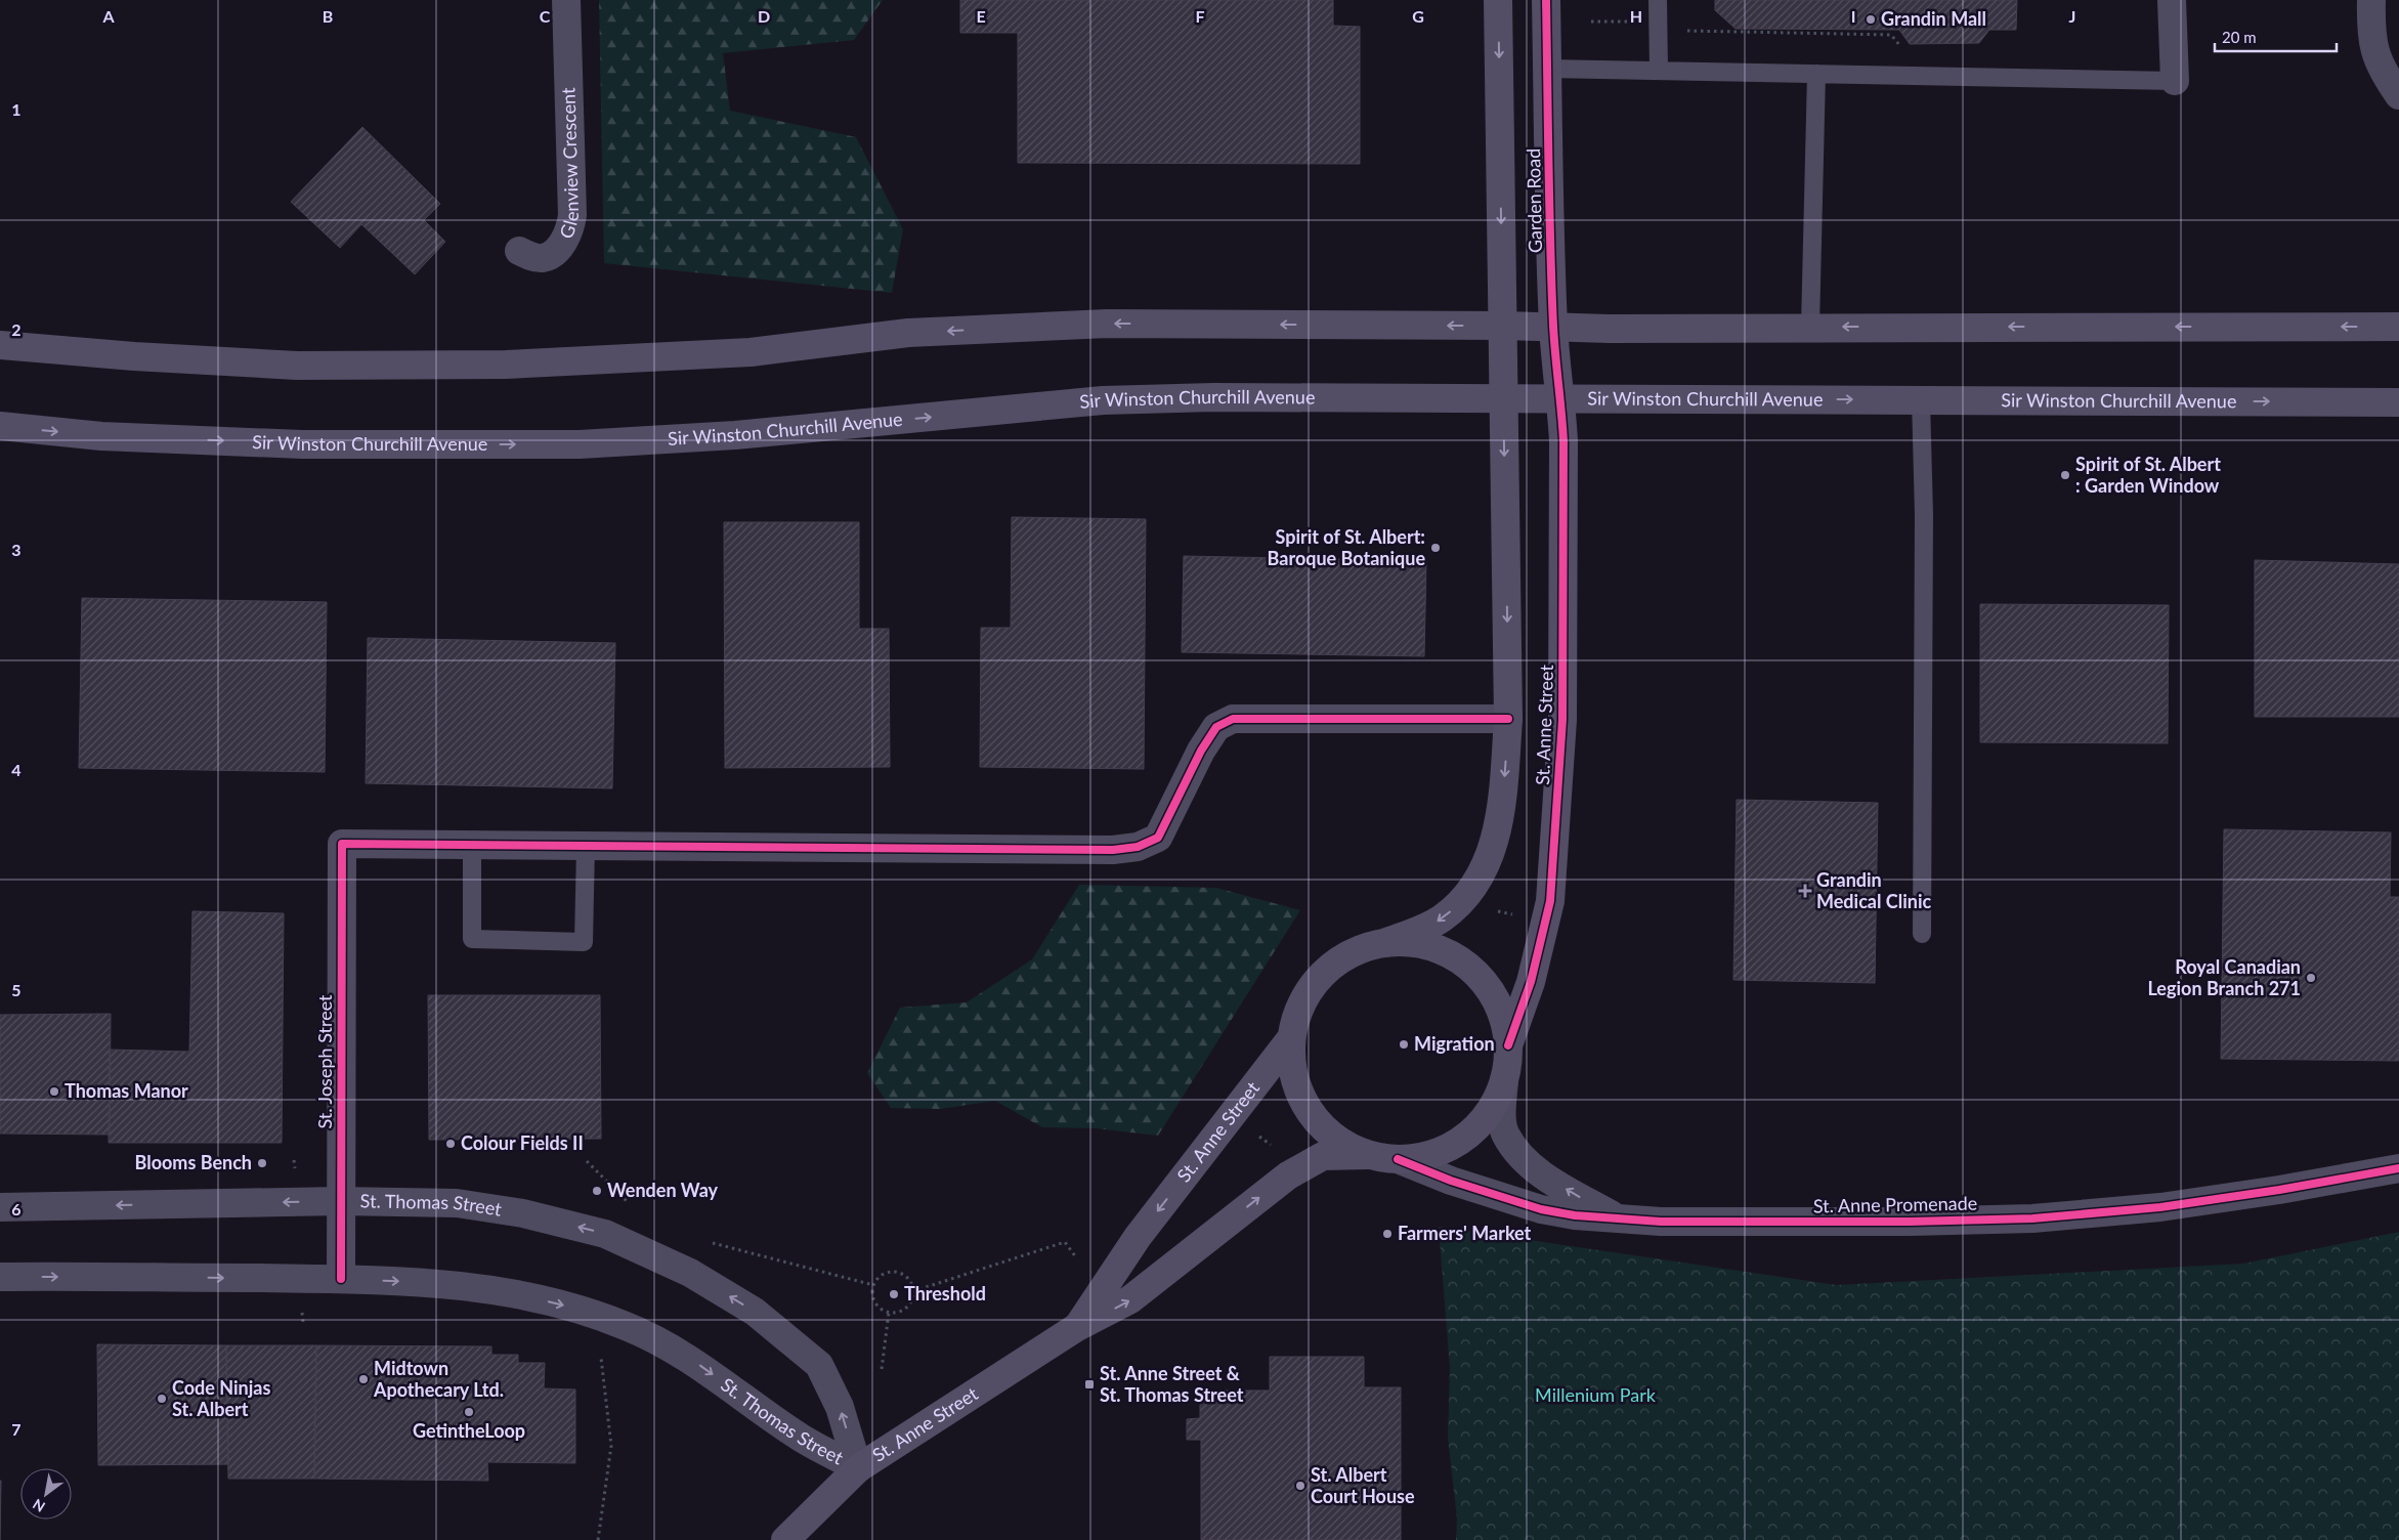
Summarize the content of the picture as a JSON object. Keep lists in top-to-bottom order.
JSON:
{
  "streets": {
    "main road": ["Garden Road", "Sir Winston Churchill Avenue", "St. Anne Street"],
    "street": [
      "Glenview Crescent",
      "St. Joseph Street",
      "St. Anne Promenade",
      "St. Thomas Street"
    ]
  },
  "crossings": [
    ["Garden Road", "Sir Winston Churchill Avenue"],
    ["Garden Road", "St. Anne Street"],
    ["Sir Winston Churchill Avenue", "St. Anne Street"],
    ["St. Anne Street", "St. Thomas Street"],
    ["St. Joseph Street", "St. Thomas Street"]
  ],
  "parks": ["Millenium Park"],
  "places": {
    "other": [
      "Grandin Mall",
      "Spirit of St. Albert : Garden Window",
      "Spirit of St. Albert: Baroque Botanique",
      "Royal Canadian Legion Branch 271",
      "Migration",
      "Thomas Manor",
      "Colour Fields II",
      "Blooms Bench",
      "Wenden Way",
      "Farmers' Market",
      "Threshold",
      "Midtown Apothecary Ltd.",
      "Code Ninjas St. Albert",
      "GetintheLoop",
      "St. Albert Court House"
    ],
    "health": ["Grandin Medical Clinic"],
    "transit": ["St. Anne Street & St. Thomas Street"]
  },
  "scale_bar": "20 m",
  "north": "bottom left",
  "grid": {
    "columns": [
      "A",
      "B",
      "C",
      "D",
      "E",
      "F",
      "G",
      "H",
      "I",
      "J"
    ],
    "rows": [
      "1",
      "2",
      "3",
      "4",
      "5",
      "6",
      "7"
    ]
  }
}
